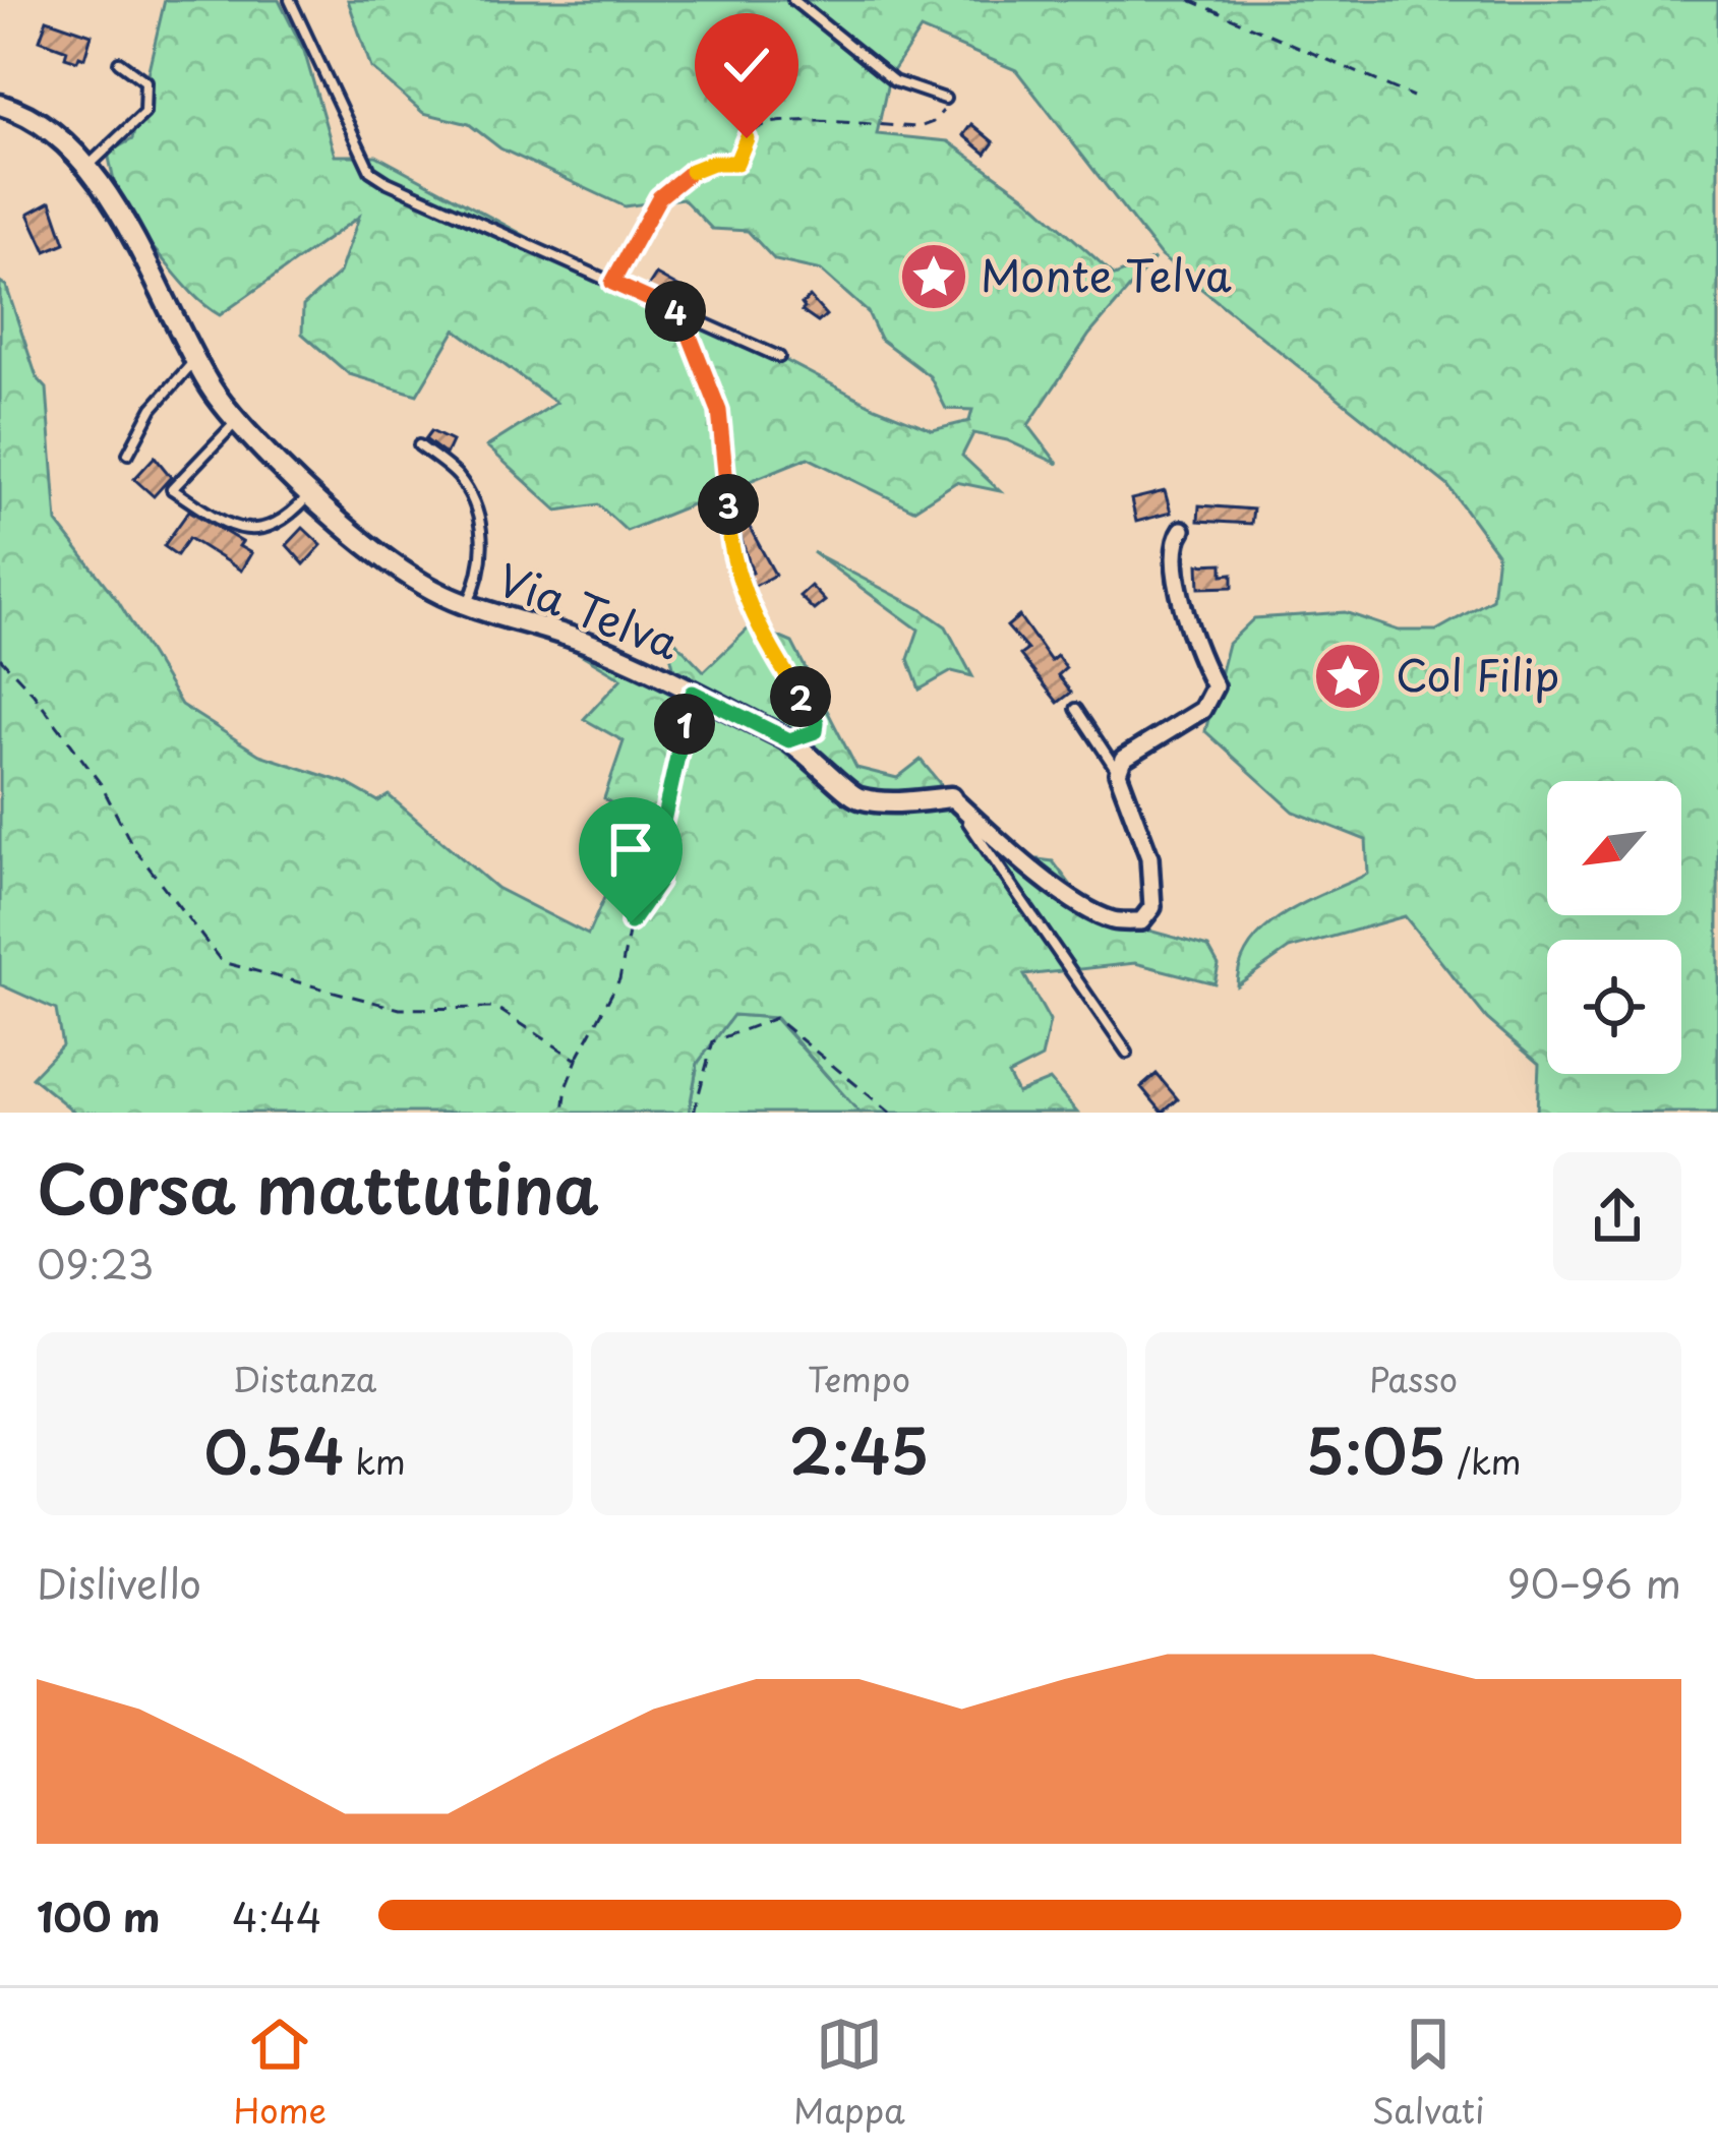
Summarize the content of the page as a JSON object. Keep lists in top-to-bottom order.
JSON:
{
  "streets": {
    "street": ["Via Telva"]
  },
  "places": {
    "place": ["Monte Telva", "Col Filip"]
  },
  "north": "bottom left",
  "page": {
    "pins": [
      "4",
      "3",
      "2",
      "1"
    ],
    "heading": ["Corsa mattutina", "09:23"],
    "stats": [
      ["Distanza", "0.54 km"],
      ["Tempo", "2:45"],
      ["Passo", "5:05 /km"]
    ],
    "chart": ["Dislivello", "90–96 m"],
    "list": [
      {
        "name": "100 m",
        "note": "4:44"
      }
    ],
    "tabs": ["Home", "Mappa", "Salvati"]
  }
}
